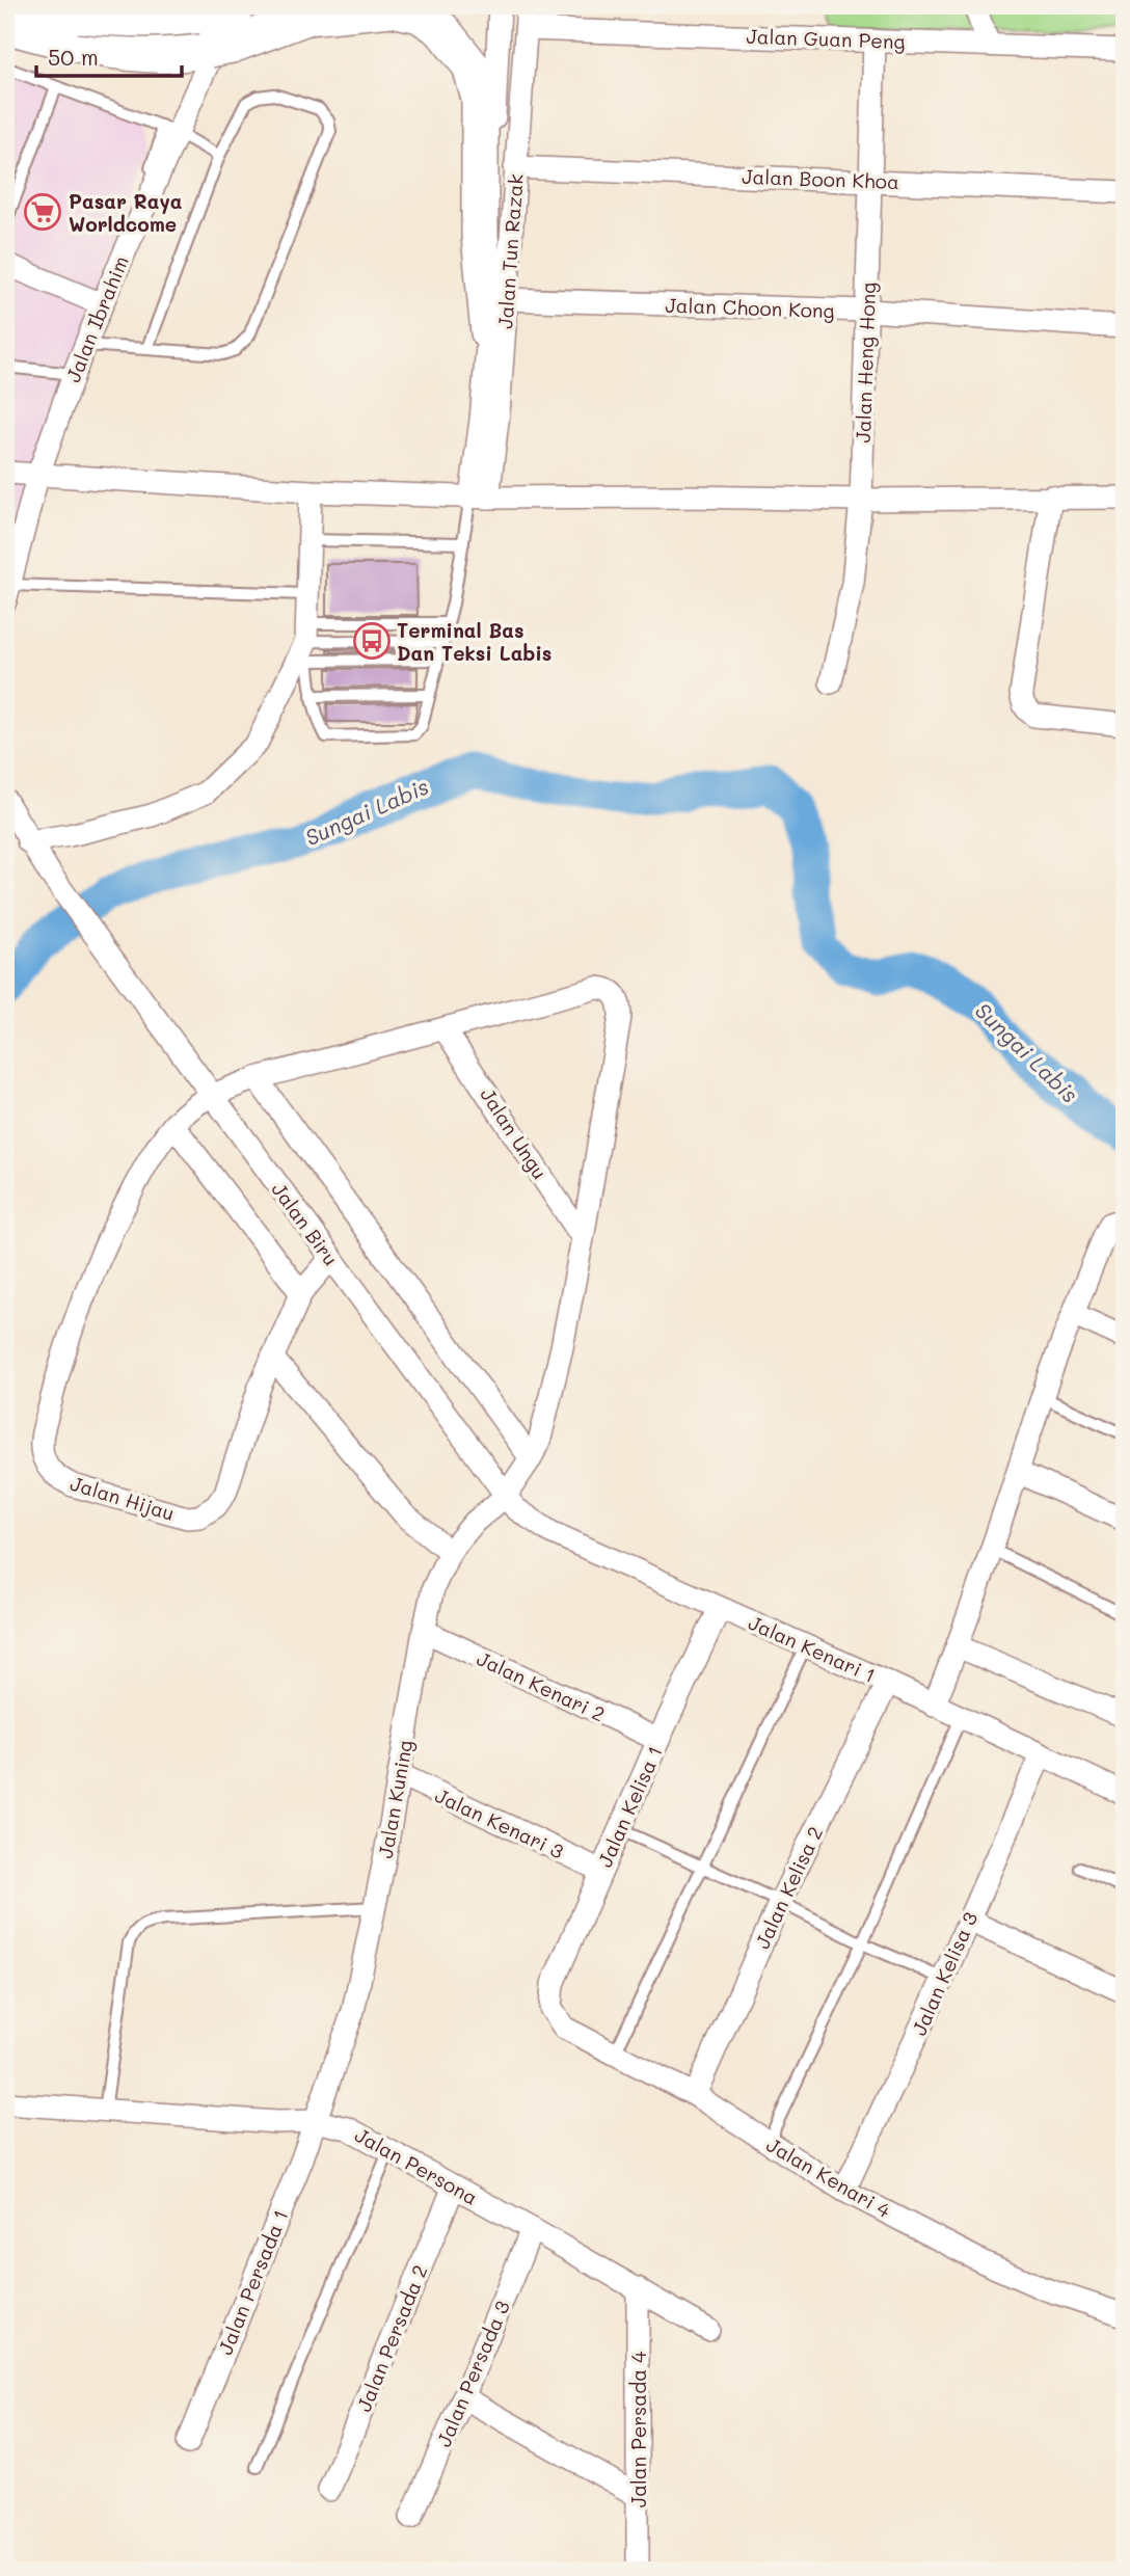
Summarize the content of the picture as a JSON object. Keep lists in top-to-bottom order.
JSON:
{
  "streets": {
    "street": [
      "Jalan Guan Peng",
      "Jalan Boon Khoa",
      "Jalan Tun Razak",
      "Jalan Choon Kong",
      "Jalan Ibrahim",
      "Jalan Heng Hong",
      "Jalan Ungu",
      "Jalan Biru",
      "Jalan Hijau",
      "Jalan Kenari 1",
      "Jalan Kenari 2",
      "Jalan Kuning",
      "Jalan Kelisa 1",
      "Jalan Kenari 3",
      "Jalan Kelisa 2",
      "Jalan Kelisa 3",
      "Jalan Persona",
      "Jalan Kenari 4",
      "Jalan Persada 1",
      "Jalan Persada 2",
      "Jalan Persada 3",
      "Jalan Persada 4"
    ]
  },
  "crossings": [
    ["Jalan Guan Peng", "Jalan Tun Razak"],
    ["Jalan Guan Peng", "Jalan Heng Hong"],
    ["Jalan Boon Khoa", "Jalan Tun Razak"],
    ["Jalan Boon Khoa", "Jalan Heng Hong"],
    ["Jalan Tun Razak", "Jalan Choon Kong"],
    ["Jalan Choon Kong", "Jalan Heng Hong"],
    ["Jalan Ungu", "Jalan Hijau"],
    ["Jalan Ungu", "Jalan Kuning"],
    ["Jalan Biru", "Jalan Hijau"],
    ["Jalan Biru", "Jalan Kenari 1"],
    ["Jalan Biru", "Jalan Kuning"],
    ["Jalan Hijau", "Jalan Kuning"],
    ["Jalan Kenari 1", "Jalan Kuning"],
    ["Jalan Kenari 1", "Jalan Kelisa 1"],
    ["Jalan Kenari 1", "Jalan Kelisa 2"],
    ["Jalan Kenari 1", "Jalan Kelisa 3"],
    ["Jalan Kenari 2", "Jalan Kuning"],
    ["Jalan Kenari 2", "Jalan Kelisa 1"],
    ["Jalan Kuning", "Jalan Kenari 3"],
    ["Jalan Kuning", "Jalan Persona"],
    ["Jalan Kuning", "Jalan Persada 1"],
    ["Jalan Kelisa 1", "Jalan Kenari 3"],
    ["Jalan Kelisa 1", "Jalan Kenari 4"],
    ["Jalan Kelisa 2", "Jalan Kenari 4"],
    ["Jalan Kelisa 3", "Jalan Kenari 4"],
    ["Jalan Persona", "Jalan Persada 1"],
    ["Jalan Persona", "Jalan Persada 2"],
    ["Jalan Persona", "Jalan Persada 3"],
    ["Jalan Persona", "Jalan Persada 4"]
  ],
  "water": ["Sungai Labis"],
  "places": {
    "supermarket": ["Pasar Raya Worldcome"],
    "bus stop": ["Terminal Bas Dan Teksi Labis"]
  },
  "scale_bar": "50 m"
}
